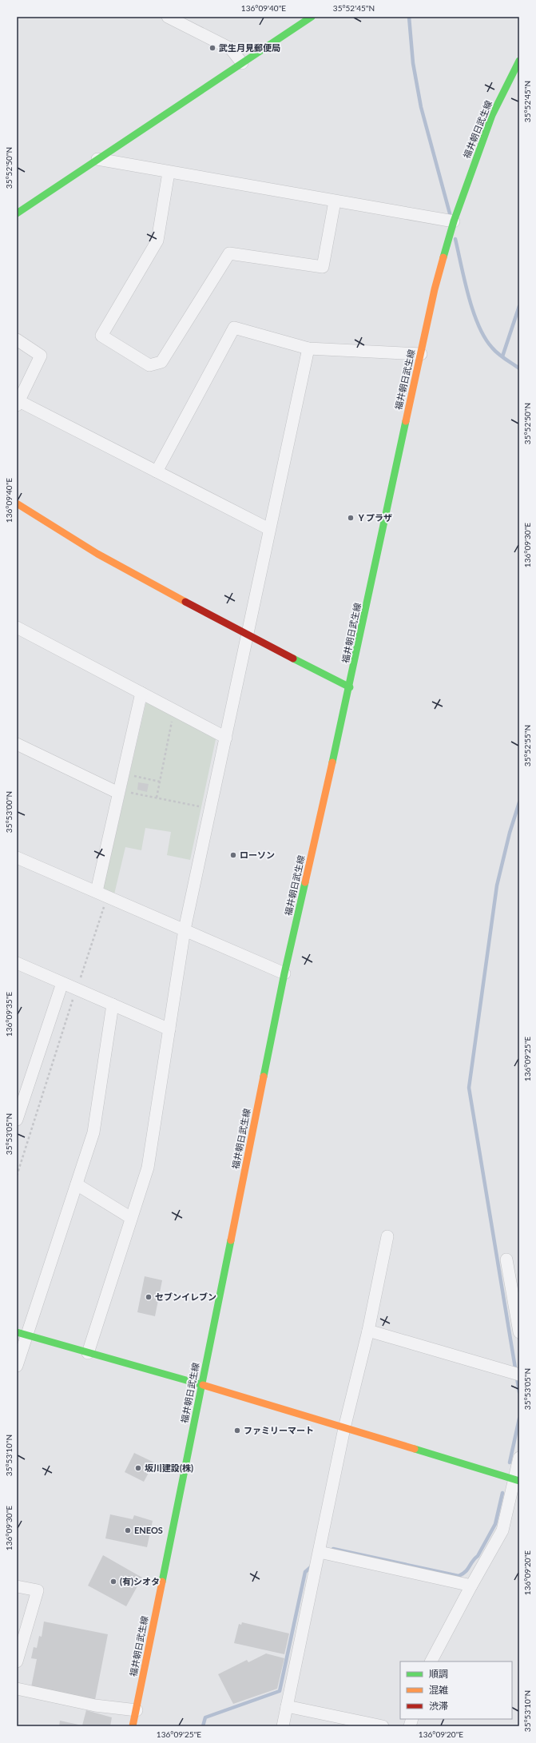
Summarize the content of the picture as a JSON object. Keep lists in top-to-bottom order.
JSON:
{
  "streets": {
    "main road": ["福井朝日武生線"]
  },
  "places": [
    "武生月見郵便局",
    "Ｙプラザ",
    "ローソン",
    "セブンイレブン",
    "ファミリーマート",
    "坂川建設(株)",
    "ENEOS",
    "(有)シオタ"
  ],
  "legend": ["順調", "混雑", "渋滞"],
  "coordinates": [
    "136°09'40\"E",
    "35°52'45\"N",
    "35°52'50\"N",
    "136°09'30\"E",
    "35°52'55\"N",
    "35°53'00\"N",
    "136°09'35\"E",
    "136°09'25\"E",
    "35°53'05\"N",
    "35°53'10\"N",
    "136°09'20\"E"
  ]
}
